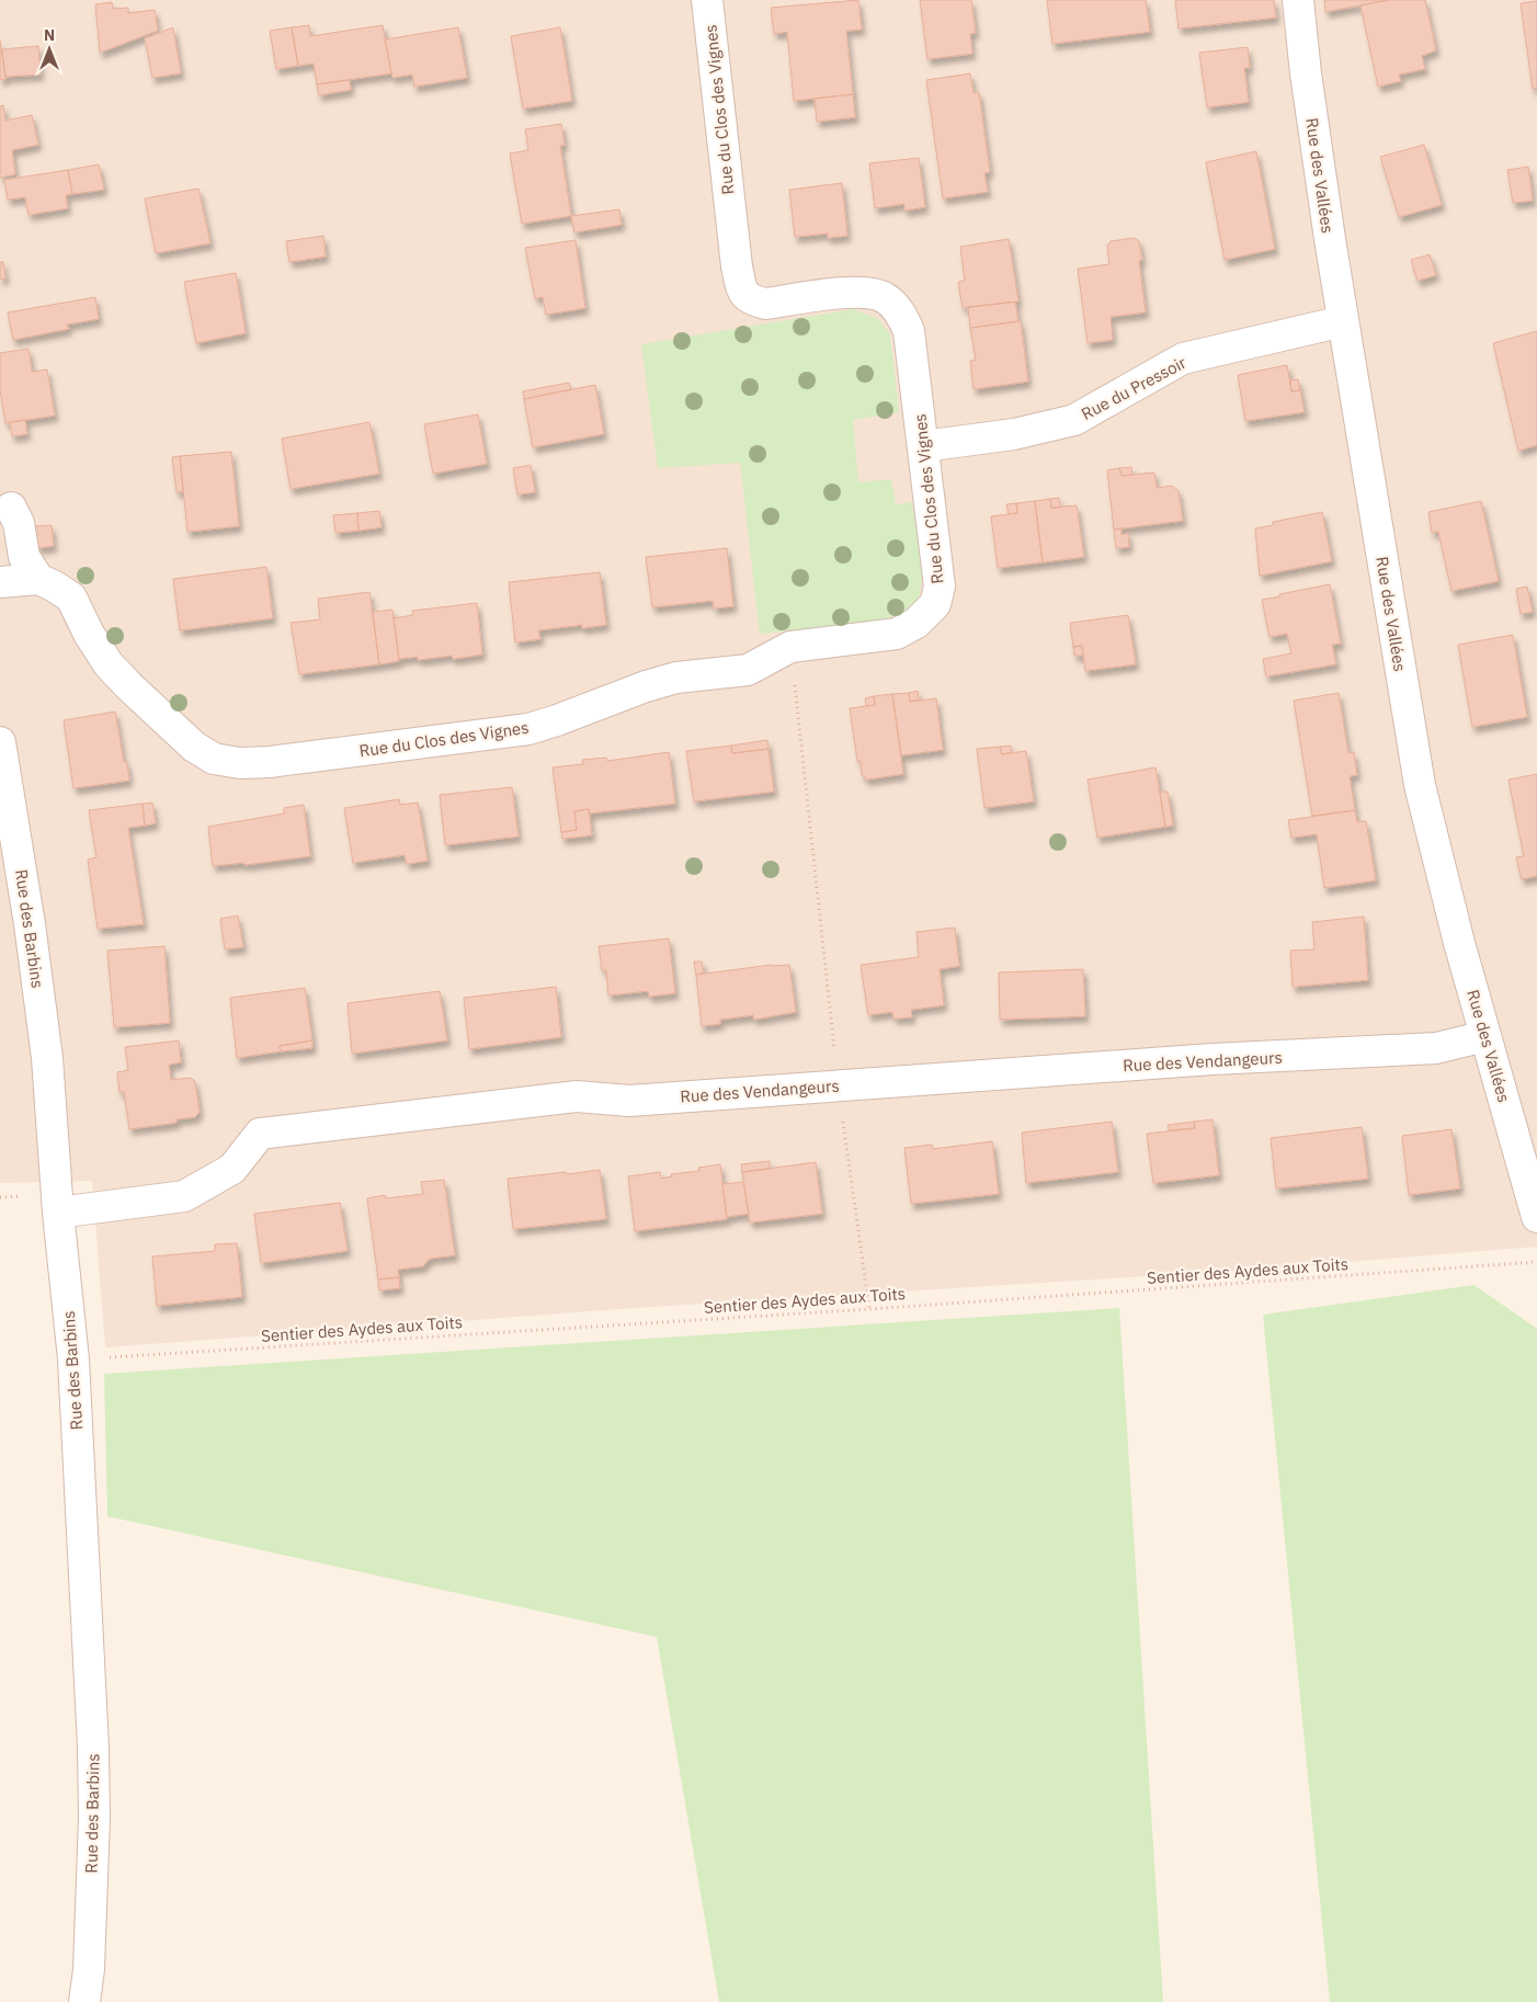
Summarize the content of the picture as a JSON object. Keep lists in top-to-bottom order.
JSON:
{
  "streets": {
    "street": [
      "Rue du Clos des Vignes",
      "Rue des Vallées",
      "Rue du Pressoir",
      "Rue des Barbins",
      "Rue des Vendangeurs"
    ],
    "path": ["Sentier des Aydes aux Toits"]
  },
  "crossings": [
    ["Rue du Clos des Vignes", "Rue du Pressoir"],
    ["Rue des Vallées", "Rue du Pressoir"],
    ["Rue des Vallées", "Rue des Vendangeurs"],
    ["Rue des Barbins", "Rue des Vendangeurs"],
    ["Rue des Barbins", "Sentier des Aydes aux Toits"]
  ],
  "north": "top"
}
